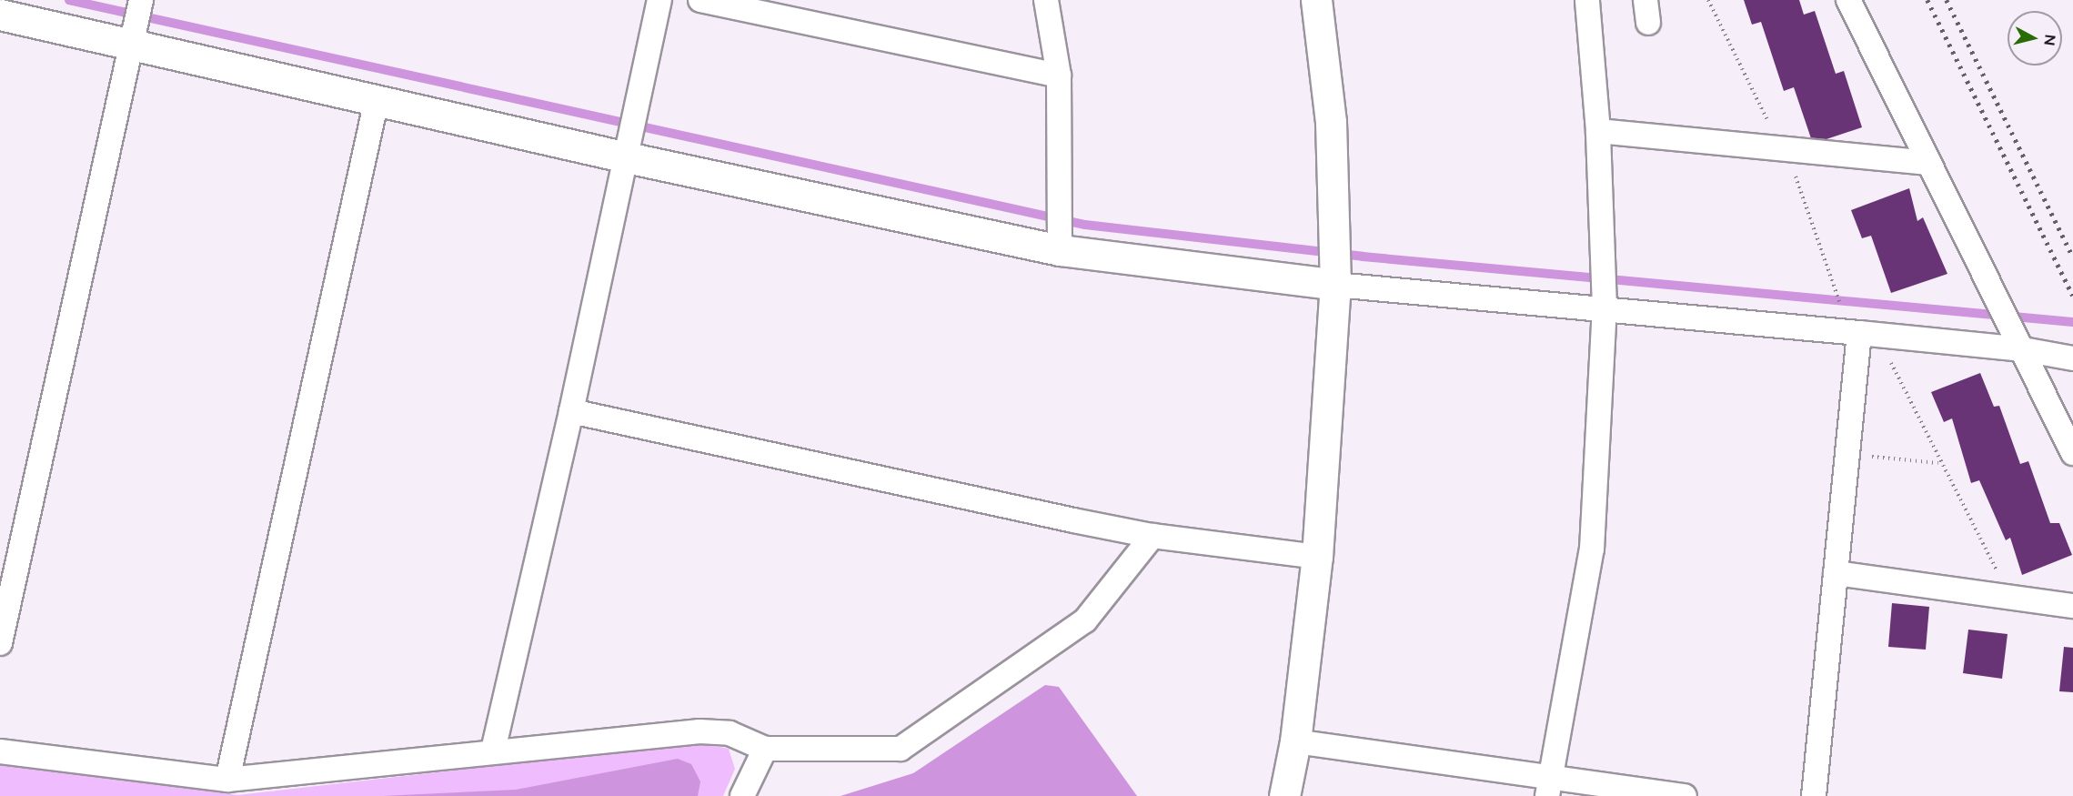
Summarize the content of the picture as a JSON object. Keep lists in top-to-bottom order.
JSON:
{
  "north": "right"
}
